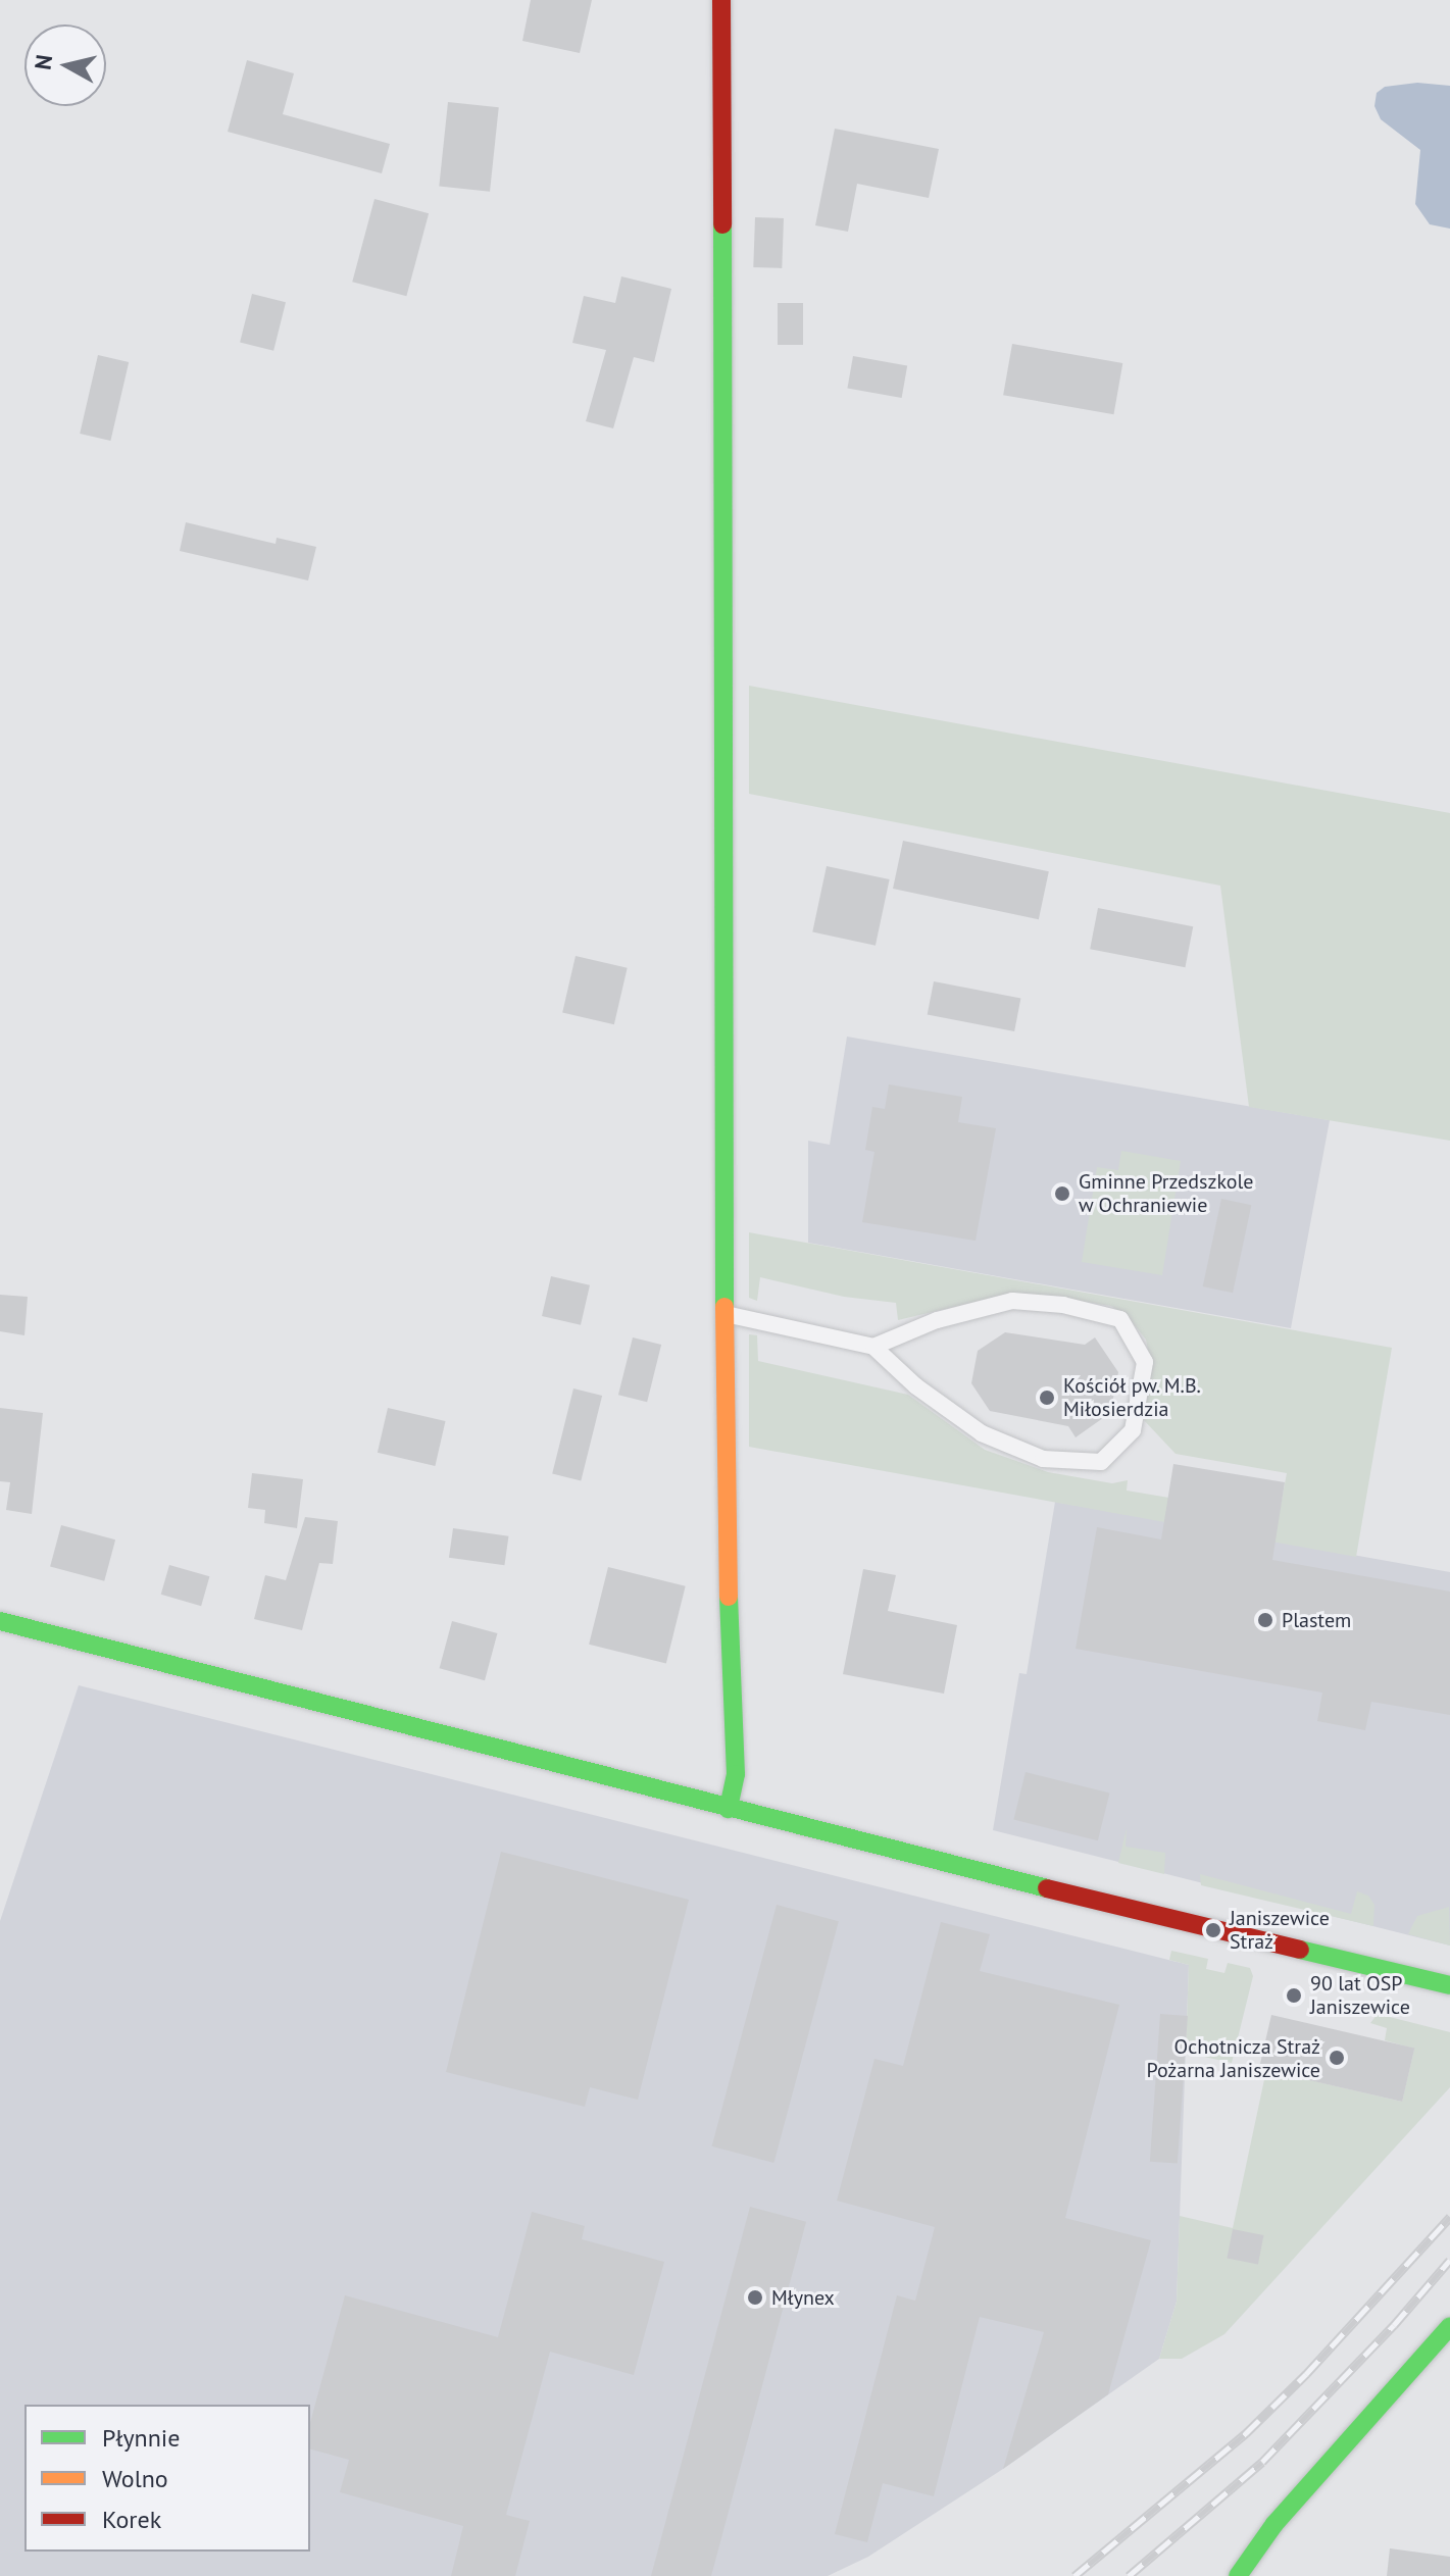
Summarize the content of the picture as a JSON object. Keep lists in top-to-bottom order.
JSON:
{
  "places": [
    "Gminne Przedszkole w Ochraniewie",
    "Kościół pw. M.B. Miłosierdzia",
    "Plastem",
    "Janiszewice Straż",
    "90 lat OSP Janiszewice",
    "Ochotnicza Straż Pożarna Janiszewice",
    "Młynex"
  ],
  "legend": ["Płynnie", "Wolno", "Korek"],
  "north": "left"
}
